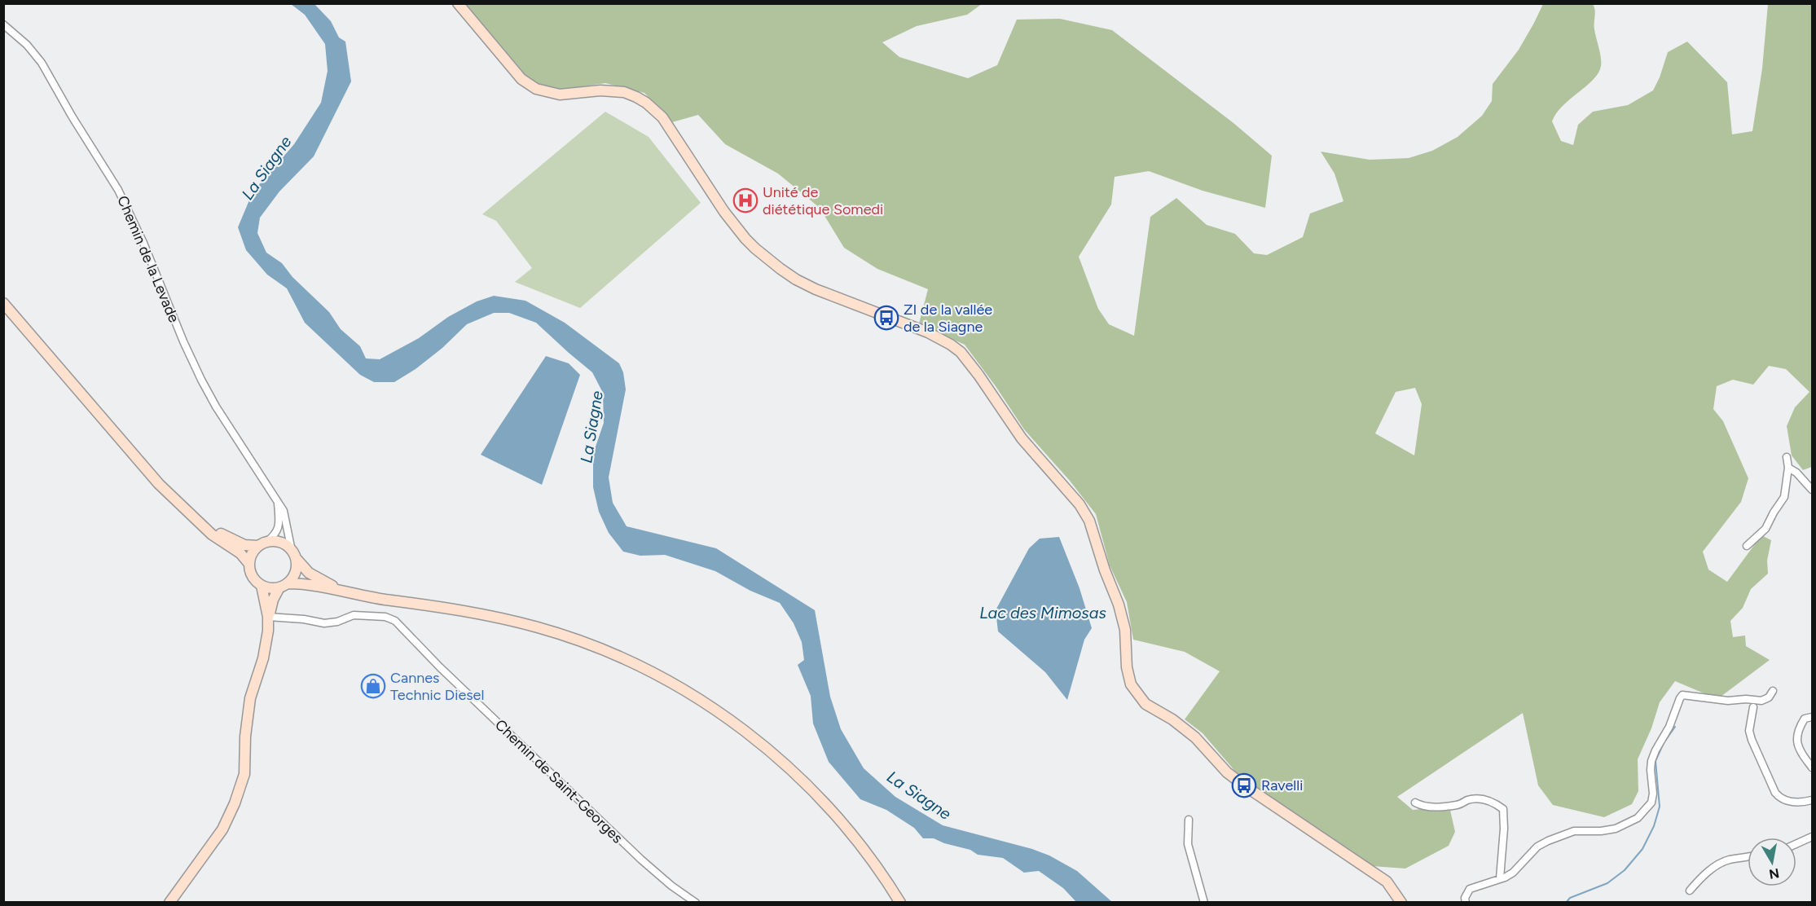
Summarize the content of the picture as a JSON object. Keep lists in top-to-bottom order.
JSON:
{
  "streets": {
    "street": ["Chemin de la Levade", "Chemin de Saint-Georges"]
  },
  "water": ["La Siagne", "Lac des Mimosas"],
  "places": {
    "hospital": ["Unité de diététique Somedi"],
    "bus stop": ["ZI de la vallée de la Siagne", "Ravelli"],
    "shop": ["Cannes Technic Diesel"]
  },
  "north": "bottom"
}
